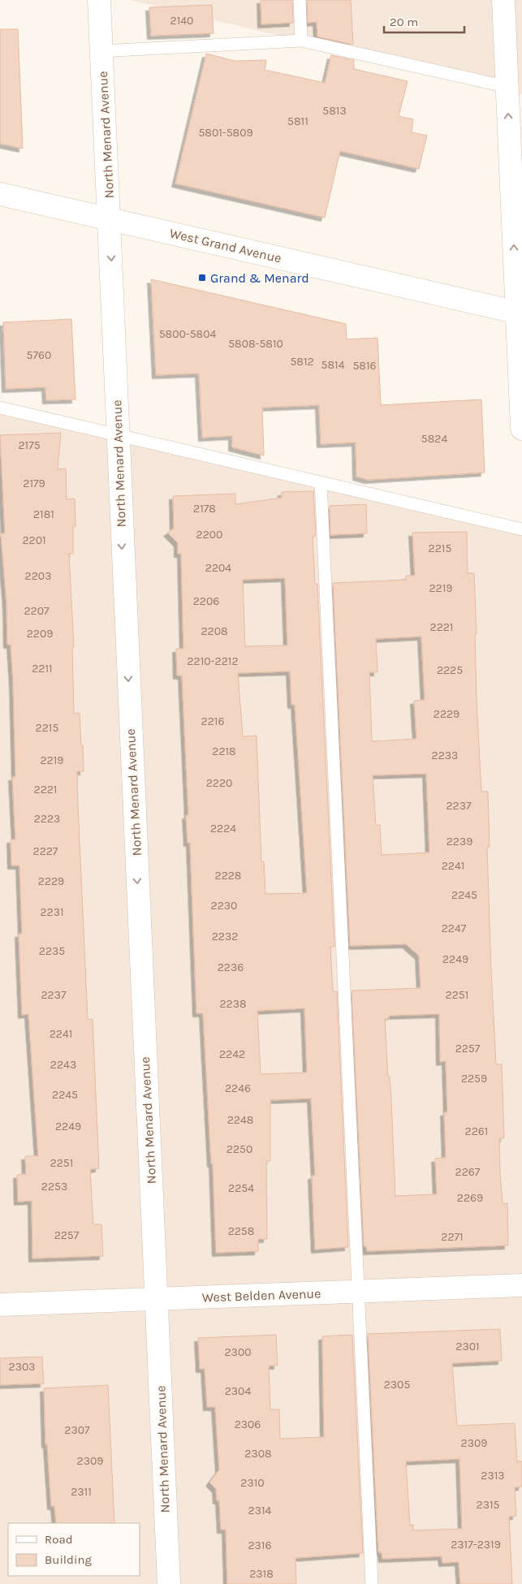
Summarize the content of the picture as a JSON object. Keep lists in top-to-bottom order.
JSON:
{
  "streets": {
    "street": ["North Menard Avenue", "West Grand Avenue", "West Belden Avenue"]
  },
  "crossings": [
    ["North Menard Avenue", "West Grand Avenue"],
    ["North Menard Avenue", "West Belden Avenue"]
  ],
  "one_way": ["North Menard Avenue"],
  "places": {
    "transit": ["Grand & Menard"]
  },
  "house_numbers": [
    "2140",
    "5813",
    "5811",
    "5801-5809",
    "5800-5804",
    "5808-5810",
    "5760",
    "5812",
    "5814",
    "5816",
    "5824",
    "2175",
    "2179",
    "2178",
    "2181",
    "2200",
    "2201",
    "2215",
    "2204",
    "2203",
    "2219",
    "2206",
    "2207",
    "2221",
    "2208",
    "2209",
    "2210-2212",
    "2211",
    "2225",
    "2229",
    "2216",
    "2215",
    "2218",
    "2233",
    "2219",
    "2220",
    "2221",
    "2237",
    "2223",
    "2224",
    "2239",
    "2227",
    "2241",
    "2228",
    "2229",
    "2245",
    "2230",
    "2231",
    "2247",
    "2232",
    "2235",
    "2249",
    "2236",
    "2237",
    "2251",
    "2238",
    "2241",
    "2257",
    "2242",
    "2243",
    "2259",
    "2246",
    "2245",
    "2248",
    "2249",
    "2261",
    "2250",
    "2251",
    "2267",
    "2253",
    "2254",
    "2269",
    "2258",
    "2257",
    "2271",
    "2301",
    "2300",
    "2303",
    "2305",
    "2304",
    "2306",
    "2307",
    "2309",
    "2308",
    "2309",
    "2313",
    "2310",
    "2311",
    "2315",
    "2314",
    "2317-2319",
    "2316",
    "2318"
  ],
  "legend": ["Road", "Building"],
  "scale_bar": "20 m"
}
